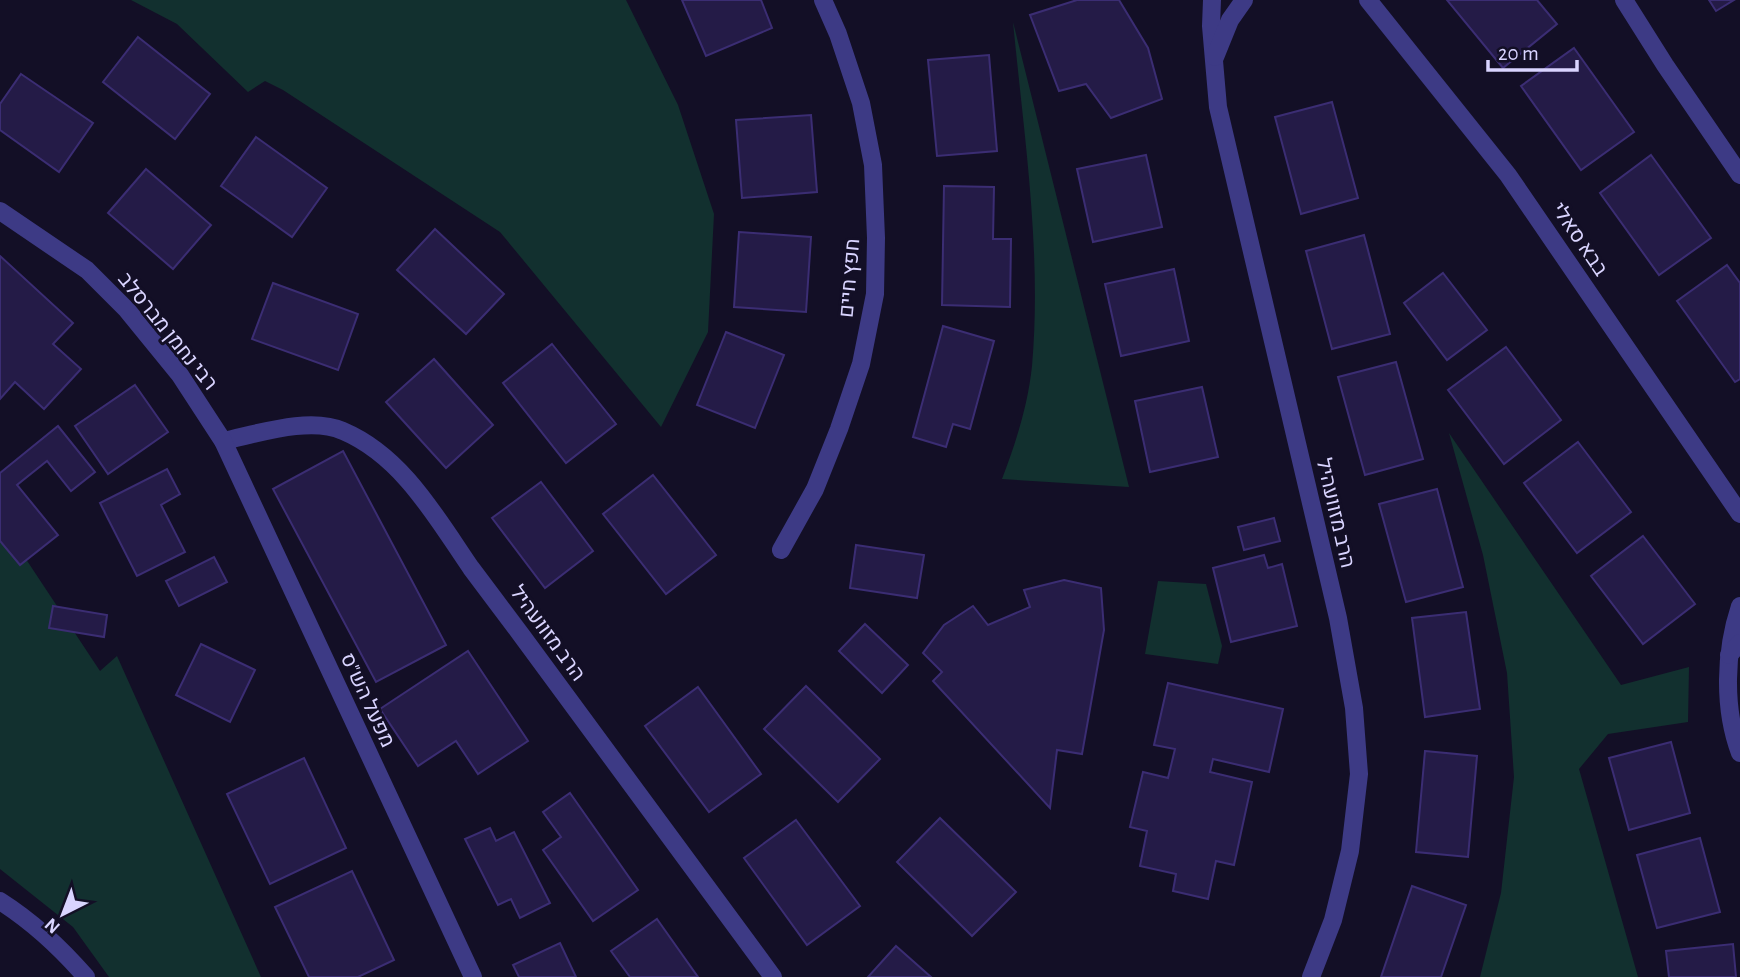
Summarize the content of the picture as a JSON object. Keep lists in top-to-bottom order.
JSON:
{
  "streets": {
    "street": [
      "בבא סאלי",
      "חפץ חיים",
      "רבי נחמן מברסלב",
      "הרב מזוועהיל",
      "מפעל הש\"ס"
    ]
  },
  "crossings": [
    ["רבי נחמן מברסלב", "הרב מזוועהיל"],
    ["רבי נחמן מברסלב", "מפעל הש\"ס"],
    ["הרב מזוועהיל", "מפעל הש\"ס"]
  ],
  "scale_bar": "20 m",
  "north": "bottom left"
}
